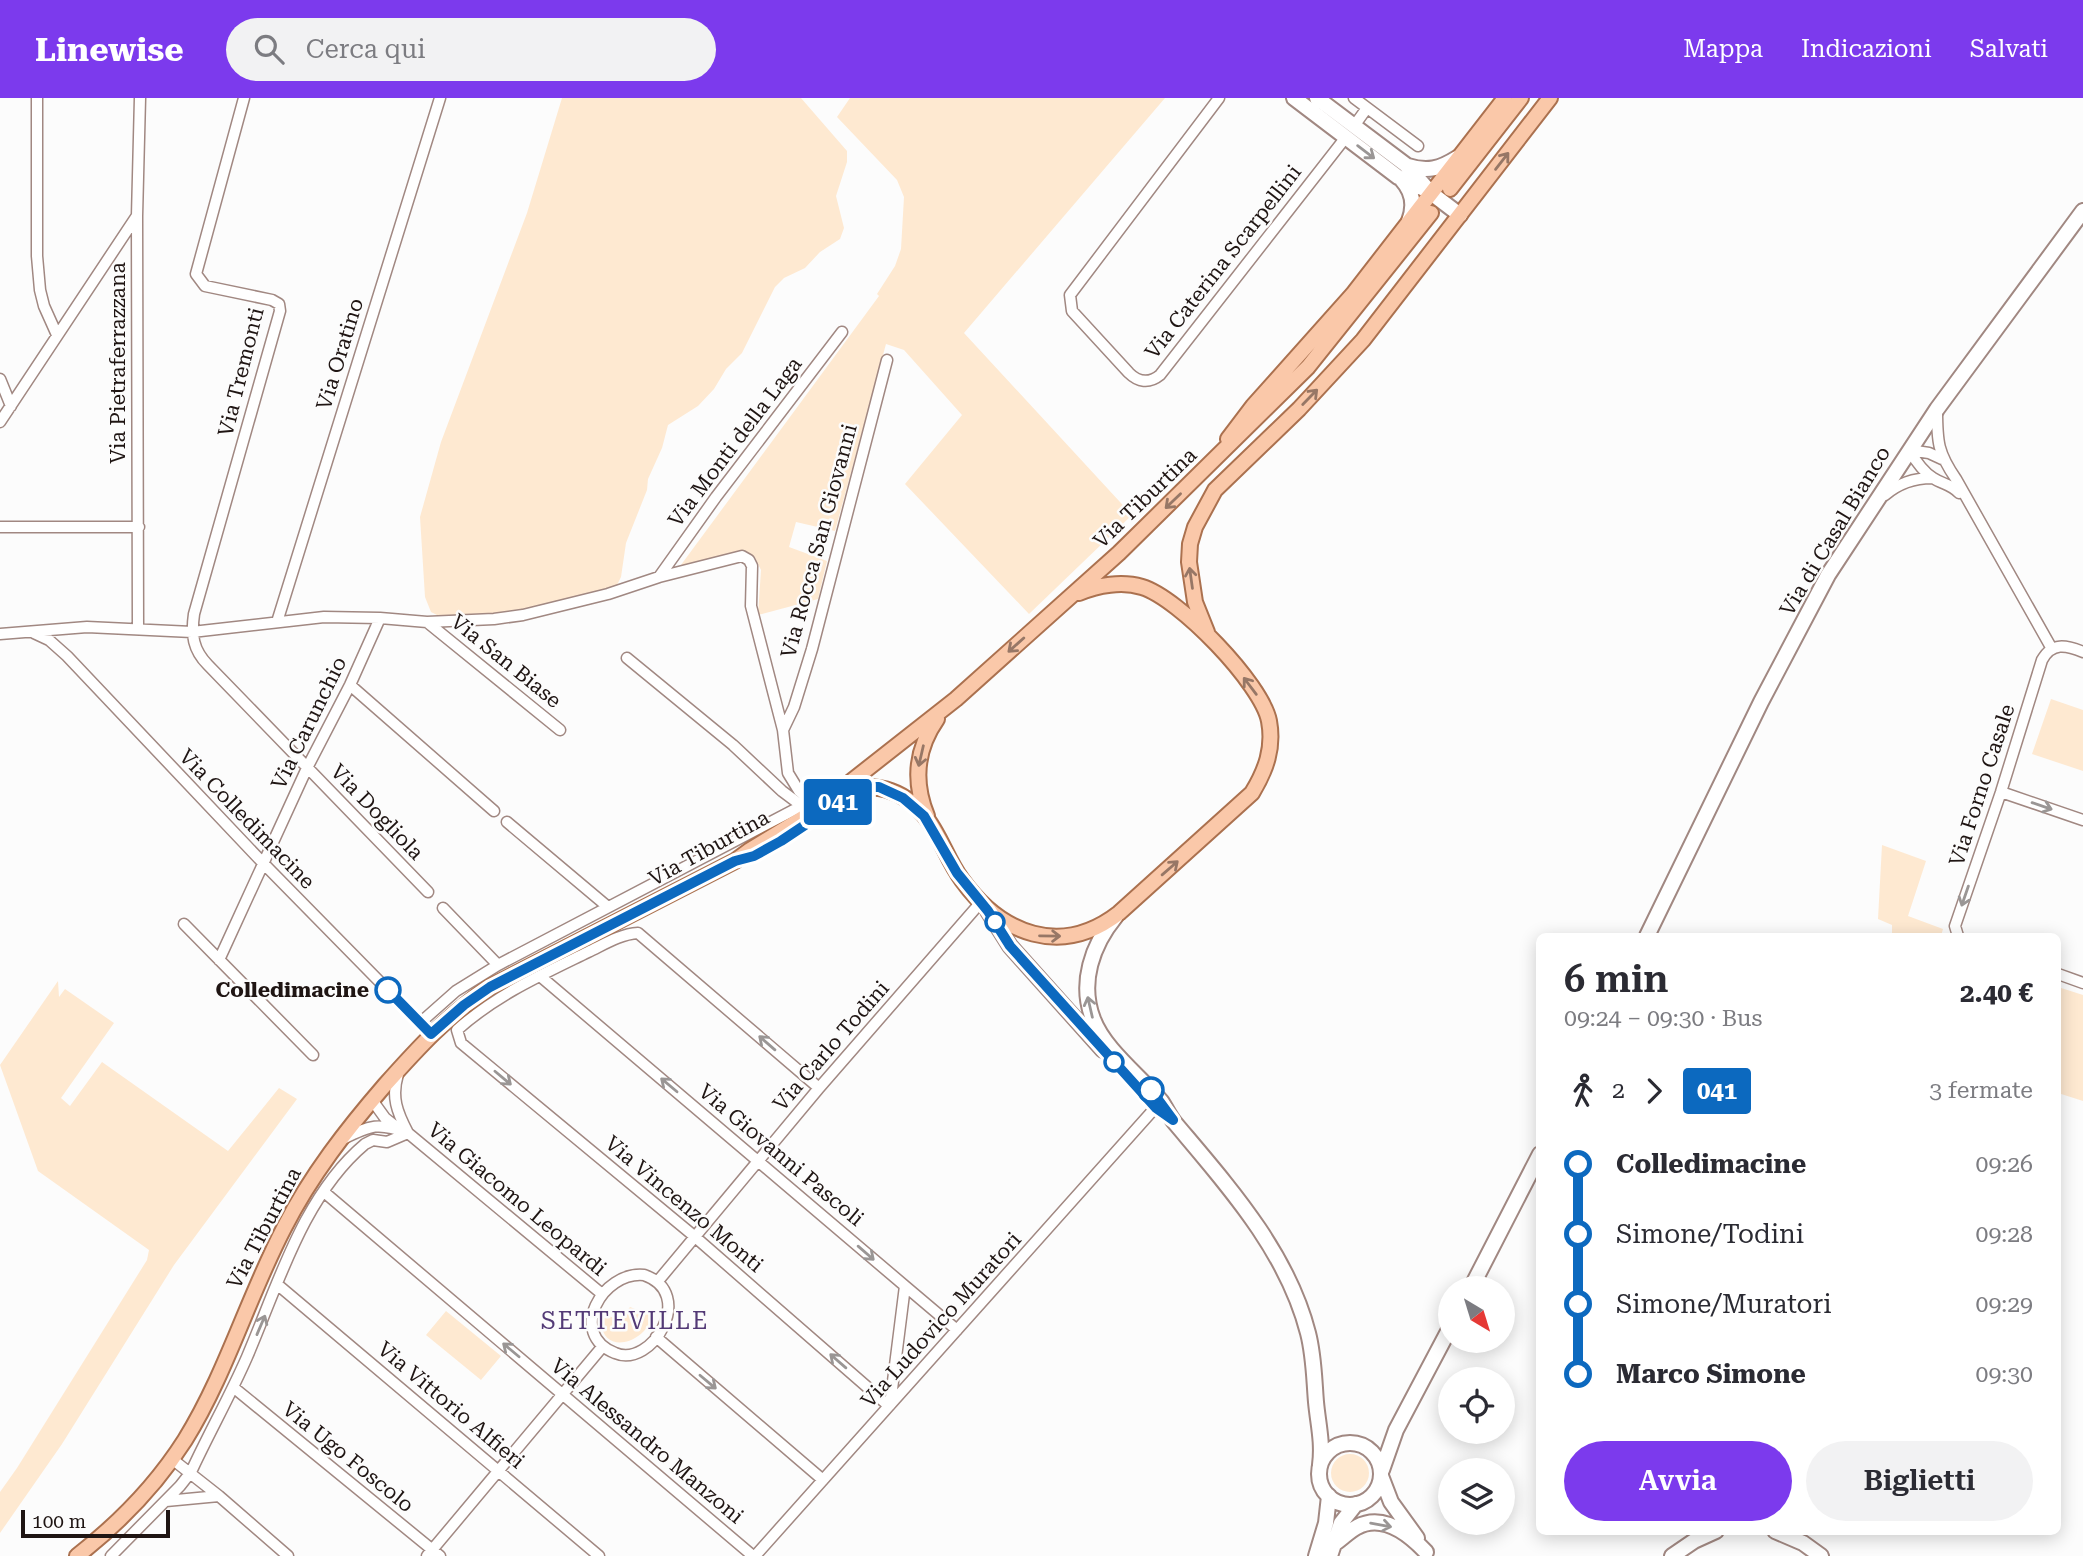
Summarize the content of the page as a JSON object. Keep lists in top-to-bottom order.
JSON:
{
  "streets": {
    "main road": ["Via Tiburtina", "Via di Casal Bianco"],
    "street": [
      "Via Caterina Scarpellini",
      "Via Oratino",
      "Via Pietraferrazzana",
      "Via Tremonti",
      "Via Monti della Laga",
      "Via Rocca San Giovanni",
      "Via San Biase",
      "Via Carunchio",
      "Via Forno Casale",
      "Via Dogliola",
      "Via Colledimacine",
      "Via Carlo Todini",
      "Via Giovanni Pascoli",
      "Via Giacomo Leopardi",
      "Via Vincenzo Monti",
      "Via Ludovico Muratori",
      "Via Vittorio Alfieri",
      "Via Alessandro Manzoni",
      "Via Ugo Foscolo"
    ]
  },
  "crossings": [
    ["Via Tremonti", "Via Dogliola"],
    ["Via Tiburtina", "Via Colledimacine"],
    ["Via Tiburtina", "Via Giacomo Leopardi"],
    ["Via Carunchio", "Via Dogliola"],
    ["Via Carunchio", "Via Colledimacine"],
    ["Via Carlo Todini", "Via Giovanni Pascoli"],
    ["Via Carlo Todini", "Via Giacomo Leopardi"],
    ["Via Carlo Todini", "Via Vincenzo Monti"],
    ["Via Giovanni Pascoli", "Via Vincenzo Monti"],
    ["Via Giovanni Pascoli", "Via Ludovico Muratori"],
    ["Via Vincenzo Monti", "Via Ludovico Muratori"],
    ["Via Ludovico Muratori", "Via Alessandro Manzoni"]
  ],
  "one_way": ["Via Forno Casale", "Via Alessandro Manzoni"],
  "districts": ["SETTEVILLE"],
  "places": ["Colledimacine"],
  "lines": ["bus line 041"],
  "scale_bar": "100 m",
  "north": "bottom right",
  "page": {
    "header": "Linewise",
    "search": "Cerca qui",
    "nav": ["Mappa", "Indicazioni", "Salvati"],
    "on_map": "041",
    "heading": ["6 min", "09:24 – 09:30 · Bus", "2.40 €"],
    "legs": ["2", "041", "3 fermate"],
    "list": [
      {
        "name": "Colledimacine",
        "value": "09:26"
      },
      {
        "name": "Simone/Todini",
        "value": "09:28"
      },
      {
        "name": "Simone/Muratori",
        "value": "09:29"
      },
      {
        "name": "Marco Simone",
        "value": "09:30"
      }
    ],
    "buttons": ["Avvia", "Biglietti"],
    "scale": "100 m"
  }
}
